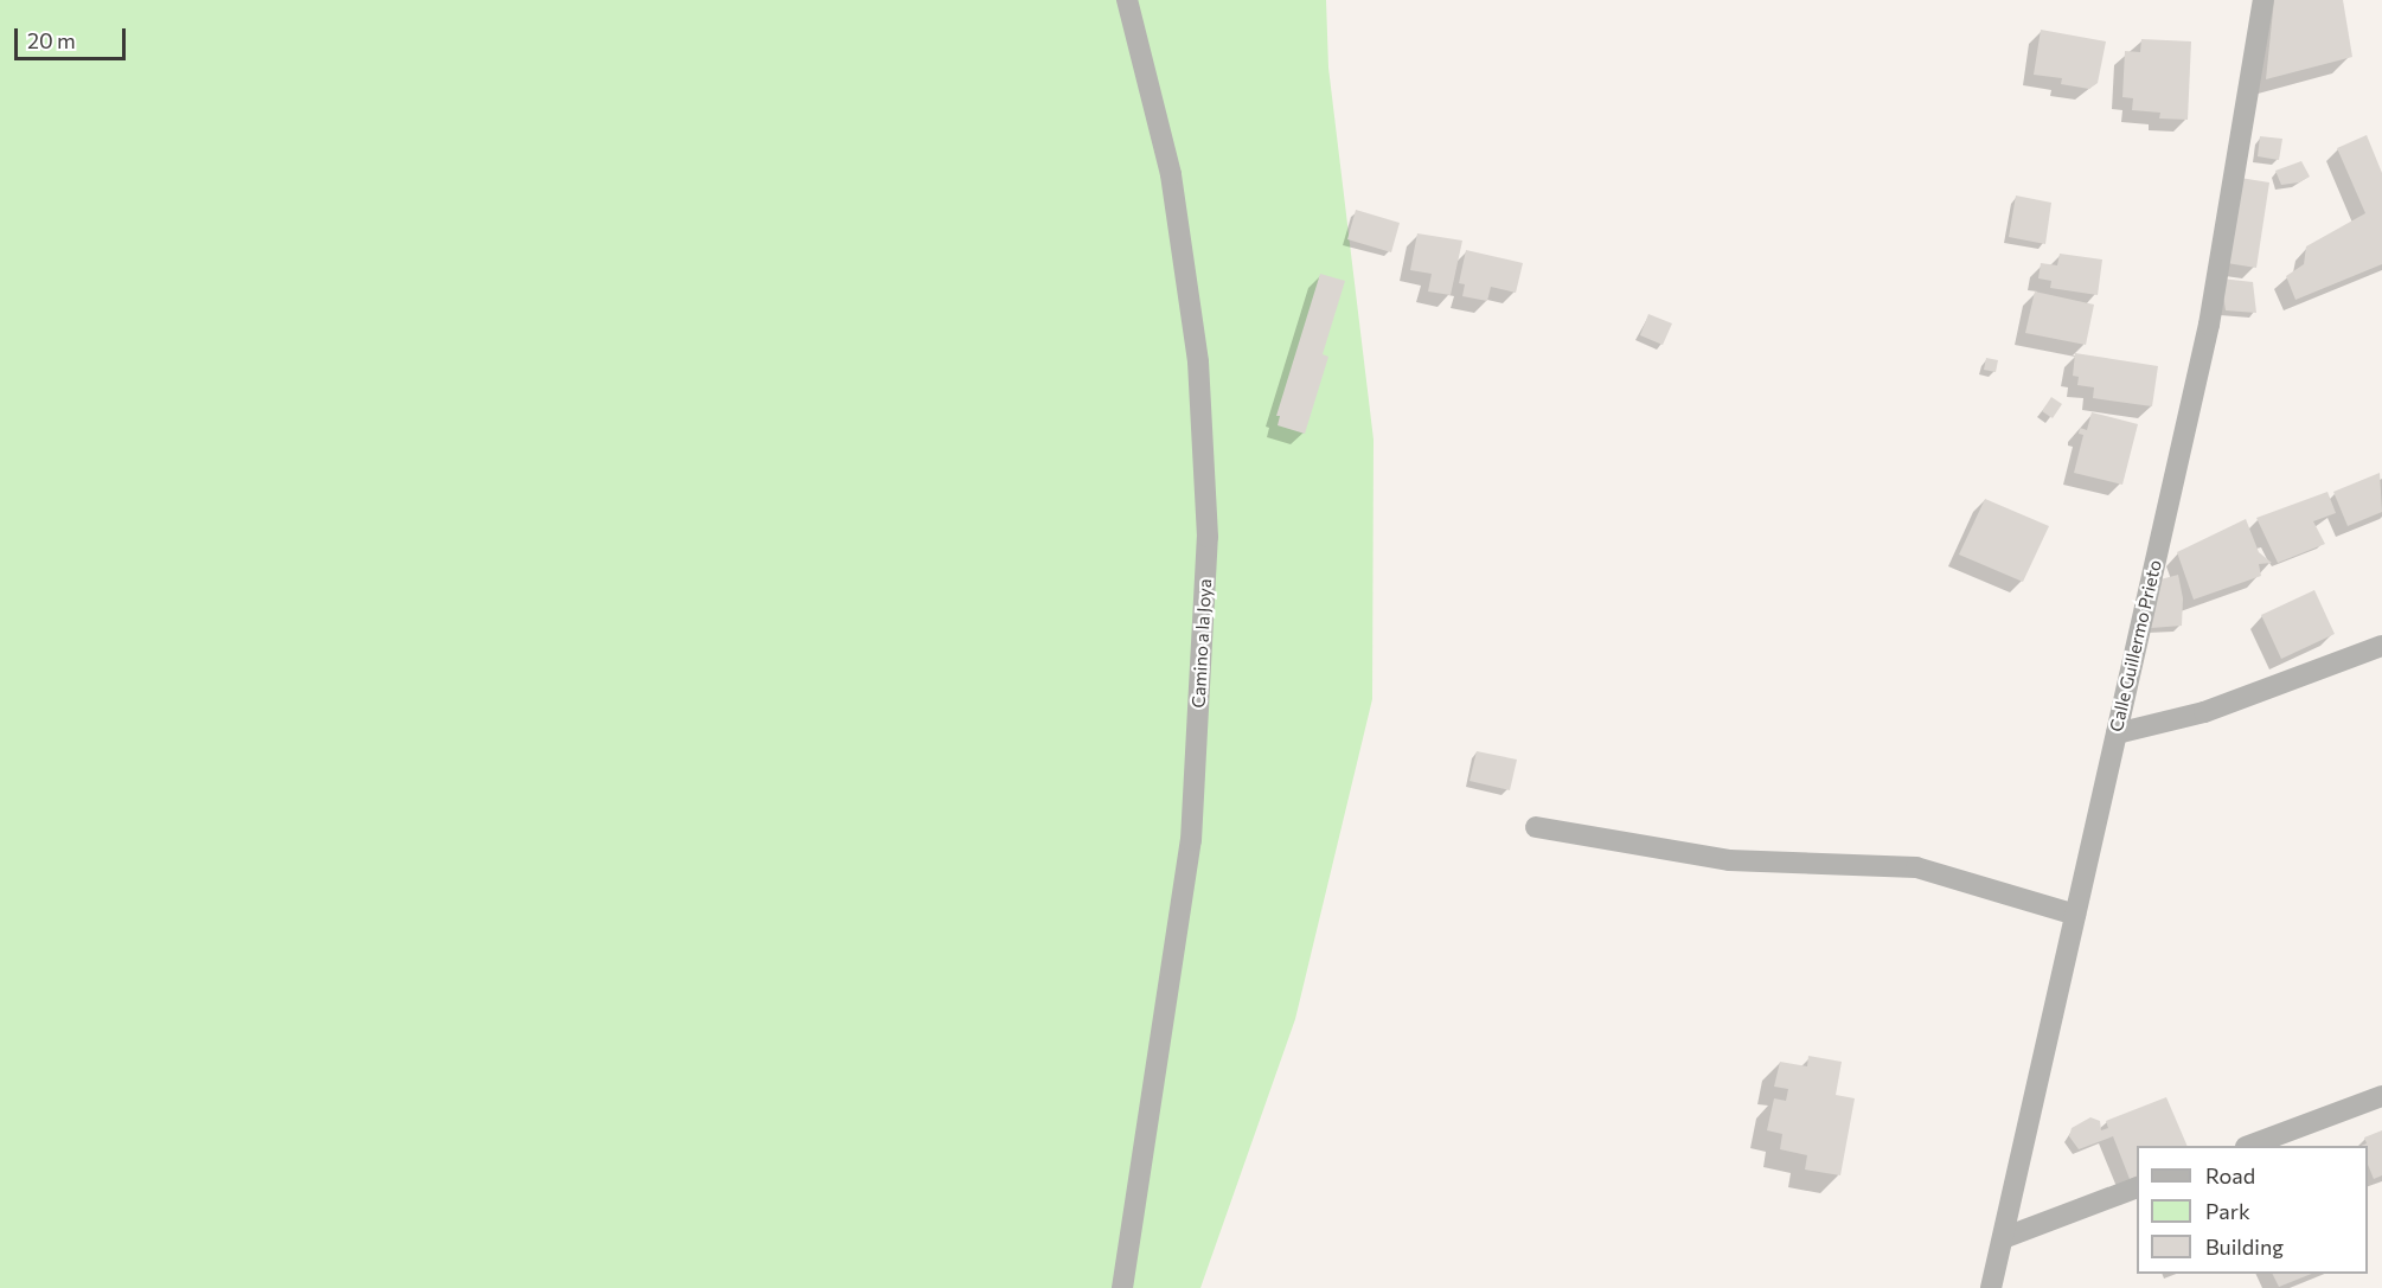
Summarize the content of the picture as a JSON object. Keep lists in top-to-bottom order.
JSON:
{
  "streets": {
    "street": ["Camino a la Joya", "Calle Guillermo Prieto"]
  },
  "legend": ["Road", "Park", "Building"],
  "scale_bar": "20 m"
}
